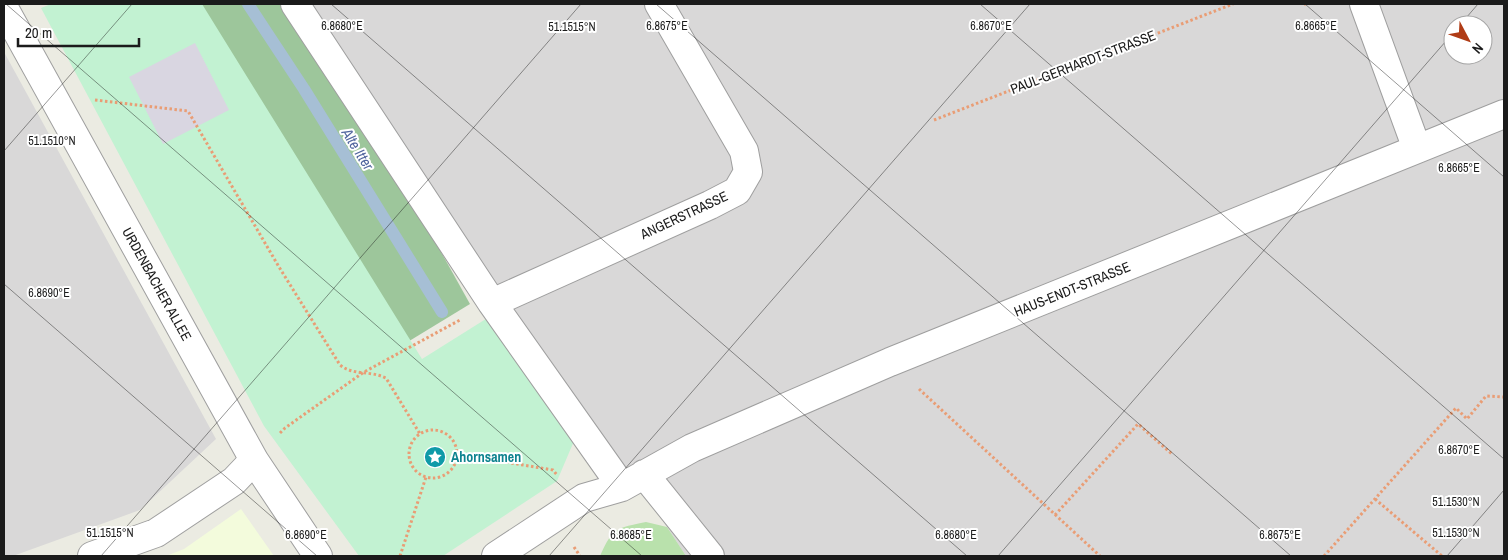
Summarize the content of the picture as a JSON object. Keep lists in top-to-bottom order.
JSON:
{
  "streets": {
    "street": ["ANGERSTRASSE", "URDENBACHER ALLEE", "HAUS-ENDT-STRASSE"],
    "path": ["PAUL-GERHARDT-STRASSE"]
  },
  "water": ["Alte Itter"],
  "places": {
    "place": ["Ahornsamen"]
  },
  "scale_bar": "20 m",
  "north": "bottom right",
  "coordinates": [
    "6.8680°E",
    "6.8675°E",
    "6.8670°E",
    "6.8665°E",
    "51.1515°N",
    "51.1510°N",
    "6.8690°E",
    "51.1530°N",
    "6.8685°E"
  ]
}
